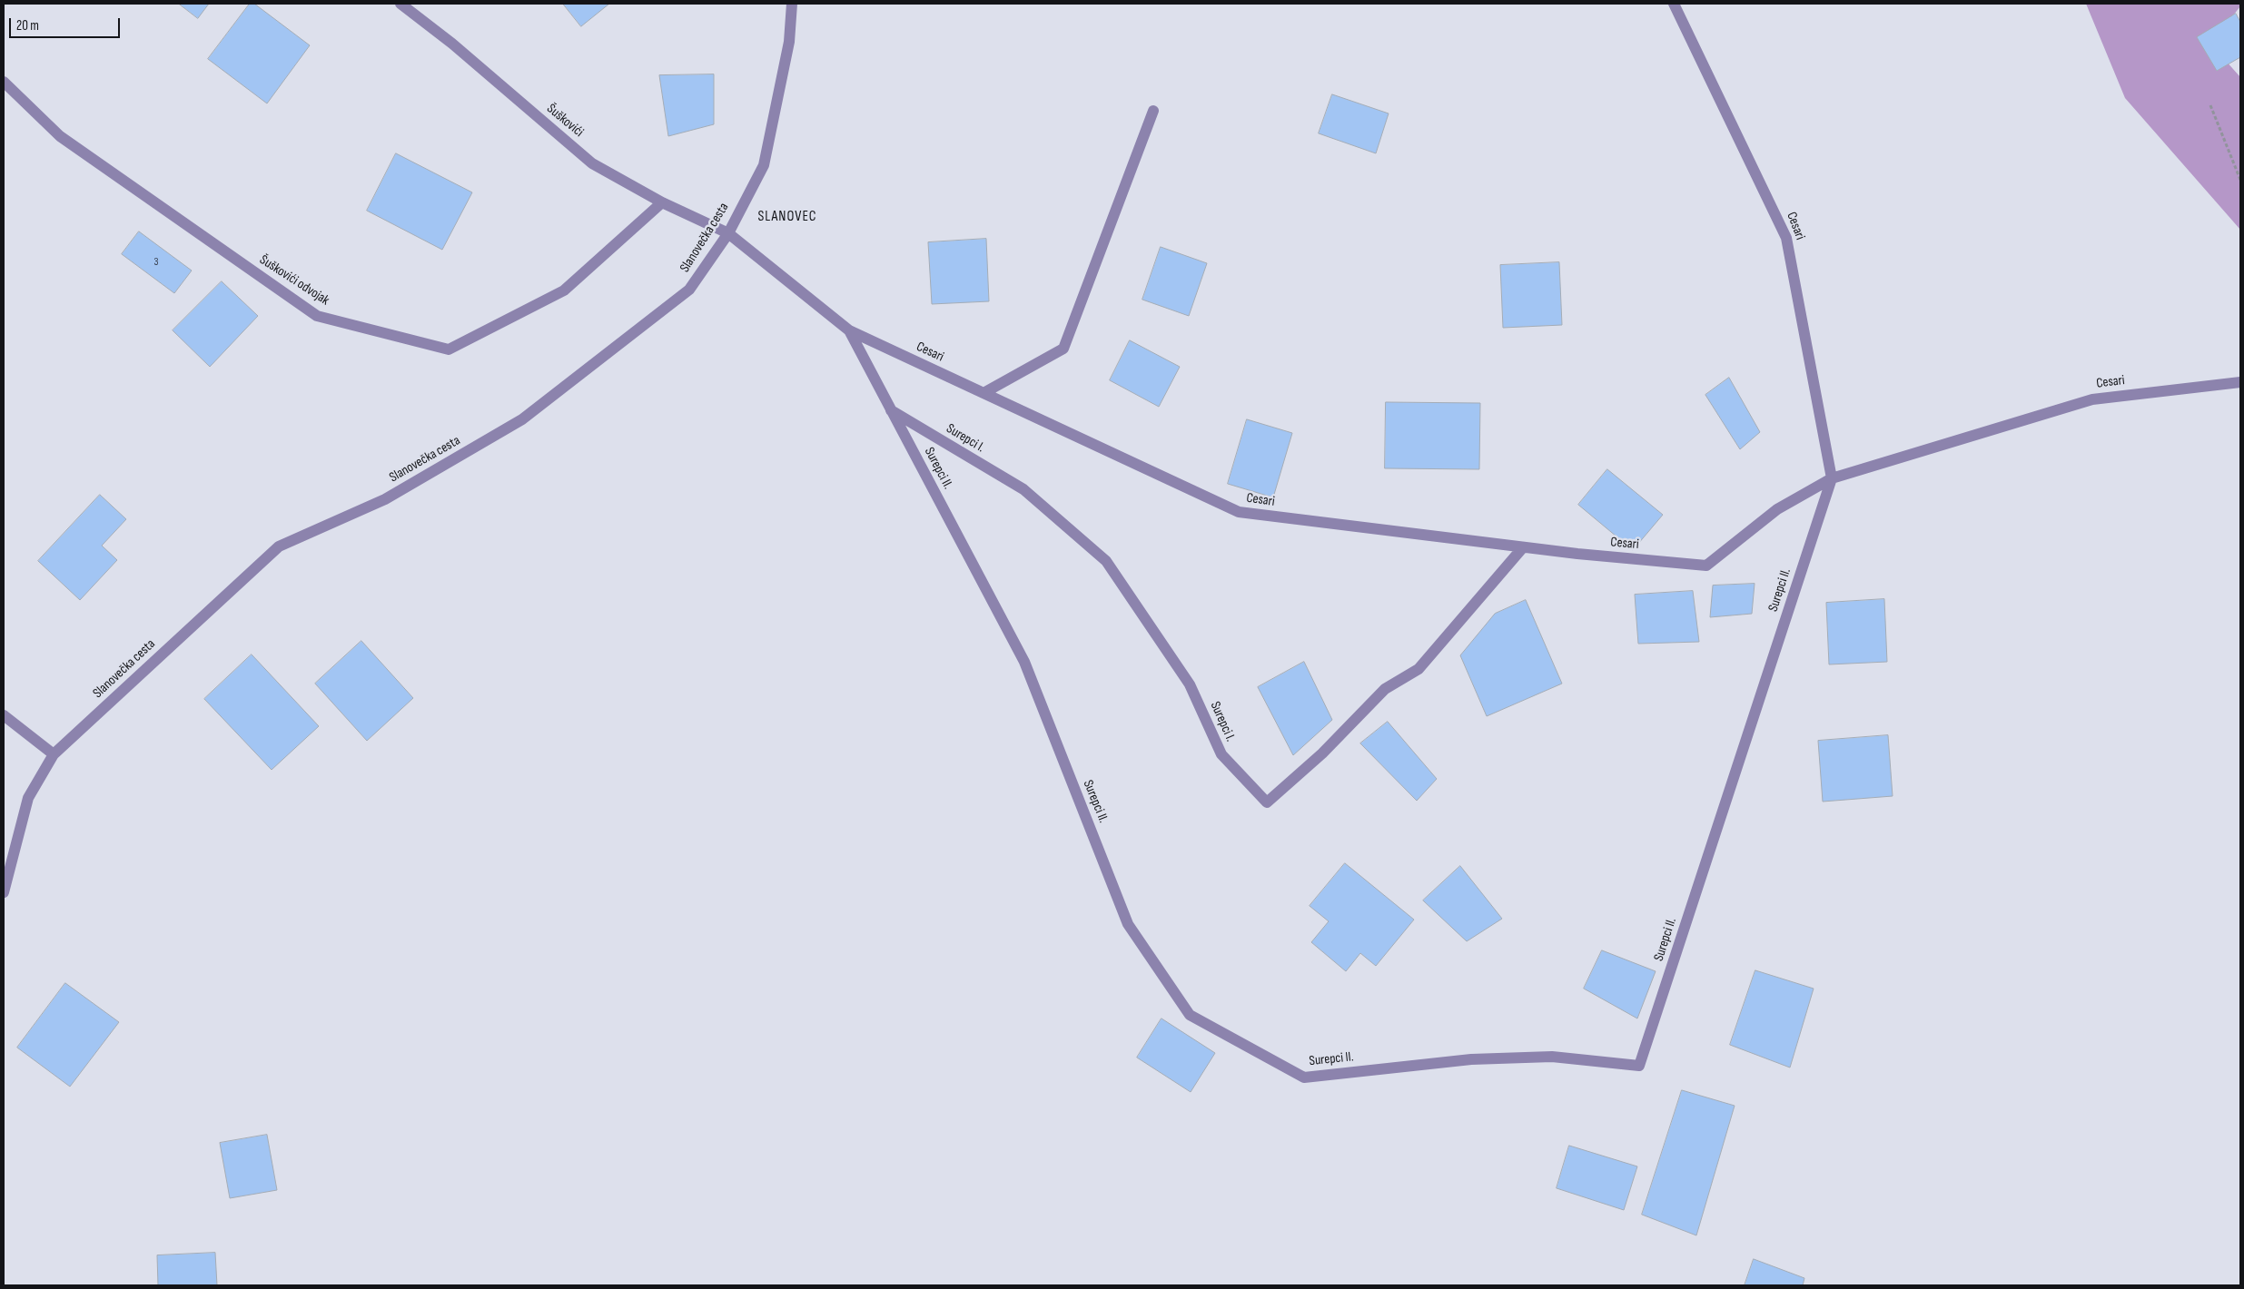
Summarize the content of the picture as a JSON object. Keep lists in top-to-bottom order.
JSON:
{
  "streets": {
    "street": [
      "Šuškovići",
      "Cesari",
      "Slanovečka cesta",
      "Šuškovići odvojak",
      "Surepci I.",
      "Surepci II."
    ]
  },
  "crossings": [
    ["Šuškovići", "Cesari"],
    ["Šuškovići", "Slanovečka cesta"],
    ["Šuškovići", "Šuškovići odvojak"],
    ["Cesari", "Slanovečka cesta"],
    ["Cesari", "Surepci I."],
    ["Cesari", "Surepci II."],
    ["Surepci I.", "Surepci II."]
  ],
  "districts": ["SLANOVEC"],
  "house_numbers": ["3"],
  "scale_bar": "20 m"
}
